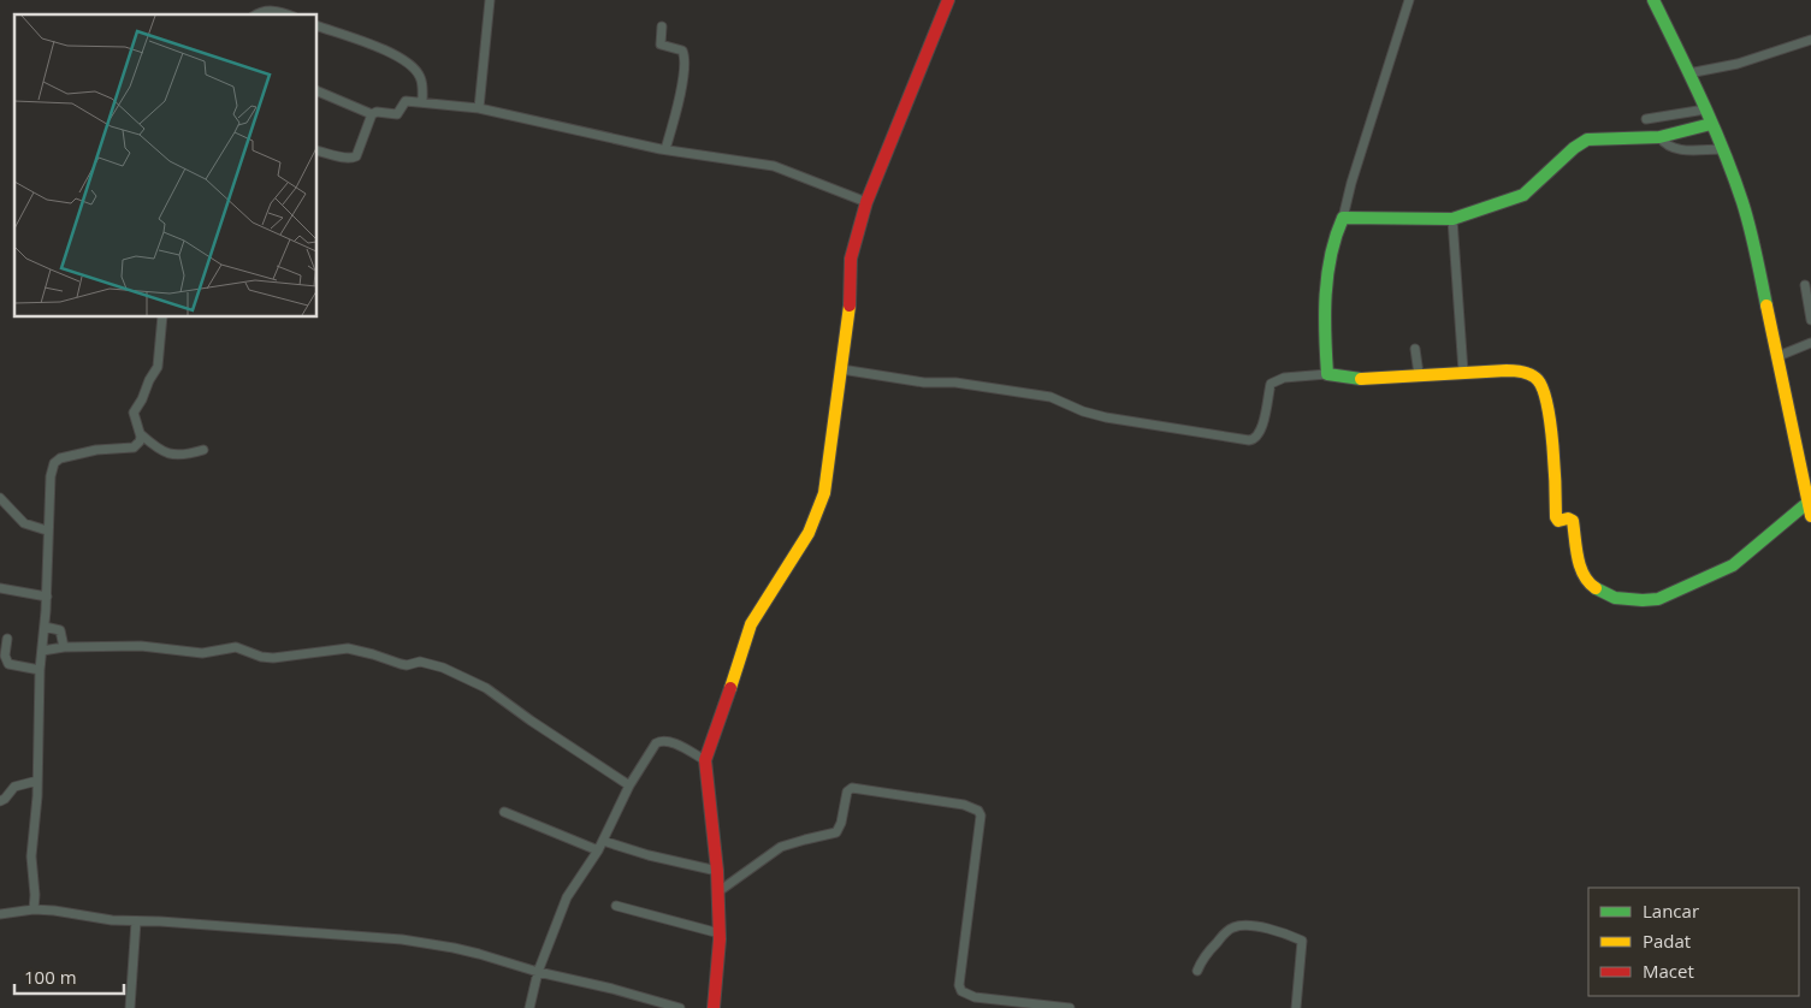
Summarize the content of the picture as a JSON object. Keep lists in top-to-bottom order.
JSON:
{
  "legend": ["Lancar", "Padat", "Macet"],
  "scale_bar": "100 m"
}
